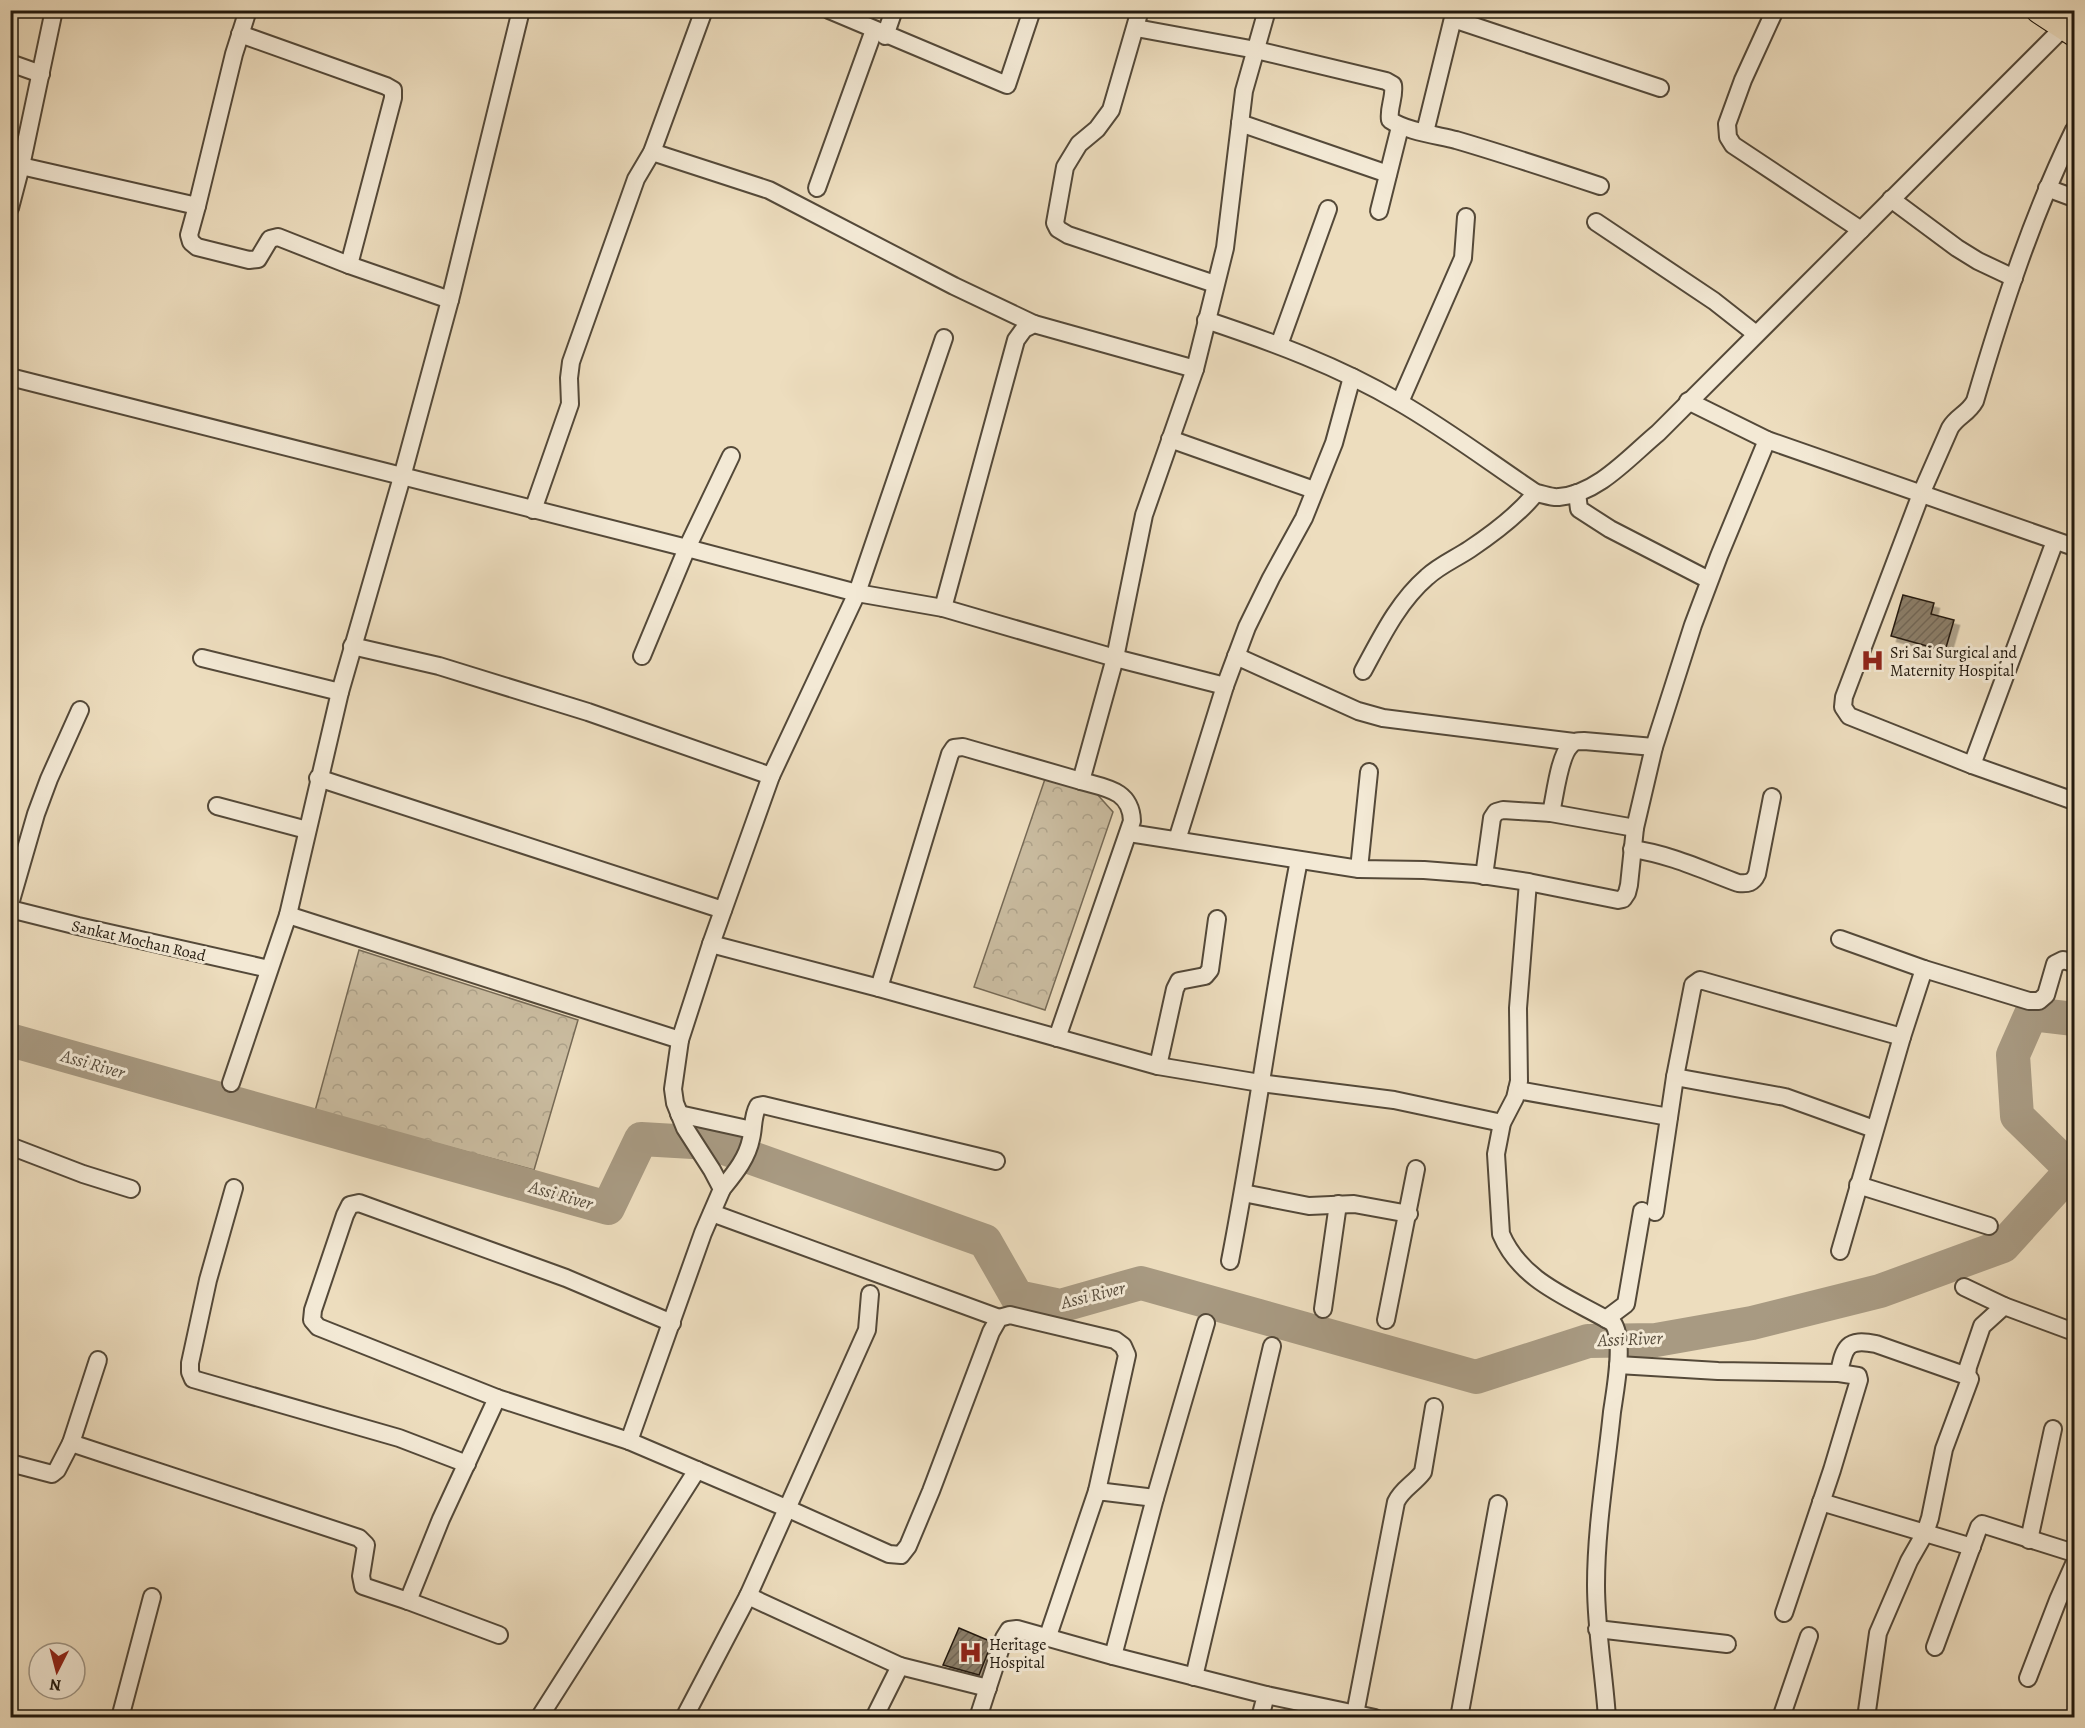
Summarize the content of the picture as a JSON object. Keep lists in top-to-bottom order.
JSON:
{
  "streets": {
    "street": ["Sankat Mochan Road"]
  },
  "water": ["Assi River"],
  "places": {
    "hospital": ["Sri Sai Surgical and Maternity Hospital", "Heritage Hospital"]
  },
  "north": "bottom"
}
